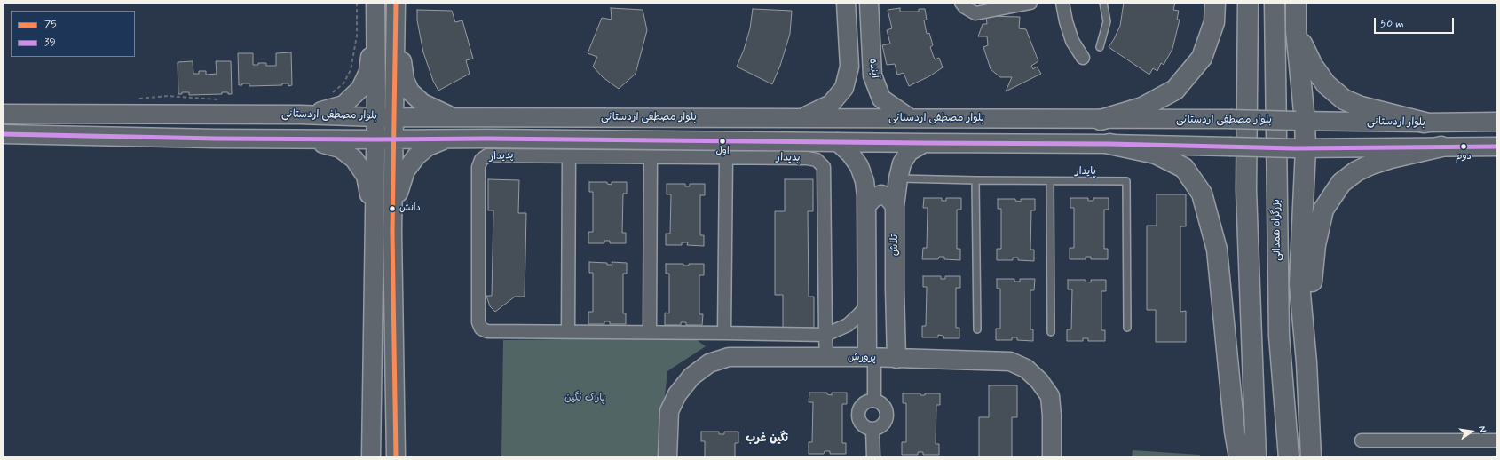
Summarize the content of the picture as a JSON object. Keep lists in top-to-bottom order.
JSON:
{
  "streets": {
    "highway": ["بزرگراه همدانی"],
    "main road": [
      "آینده",
      "بلوار مصطفی اردستانی",
      "بلوار اردستانی",
      "تلاش",
      "پرورش"
    ],
    "street": ["پدیدار"],
    "lane": ["پایدار"]
  },
  "crossings": [
    ["آینده", "بلوار مصطفی اردستانی"],
    ["بلوار مصطفی اردستانی", "بلوار اردستانی"],
    ["پایدار", "تلاش"],
    ["تلاش", "پرورش"]
  ],
  "districts": ["نگین غرب"],
  "parks": ["پارک نگین"],
  "places": ["اول", "دوم", "دانش"],
  "lines": ["transit line 75", "transit line 39"],
  "legend": ["75", "39"],
  "scale_bar": "50 m",
  "north": "right"
}
